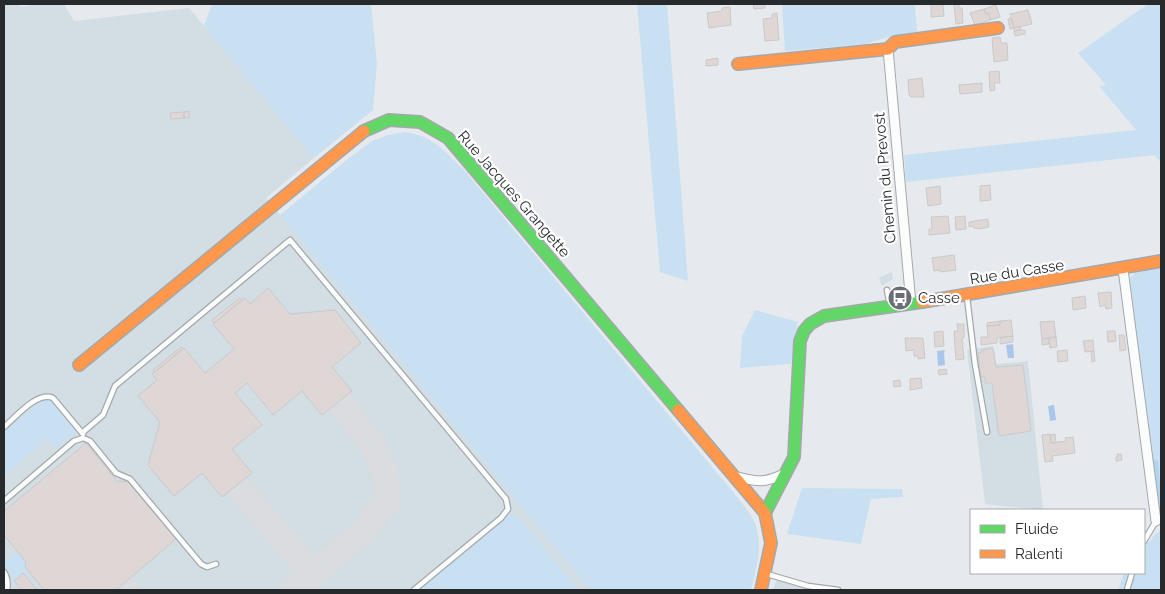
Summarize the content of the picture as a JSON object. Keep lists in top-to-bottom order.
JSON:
{
  "streets": {
    "street": ["Chemin du Prevost", "Rue Jacques Grangette", "Rue du Casse"]
  },
  "crossings": [
    ["Chemin du Prevost", "Rue du Casse"],
    ["Rue Jacques Grangette", "Rue du Casse"]
  ],
  "places": {
    "bus stop": ["Casse"]
  },
  "legend": ["Fluide", "Ralenti"]
}
